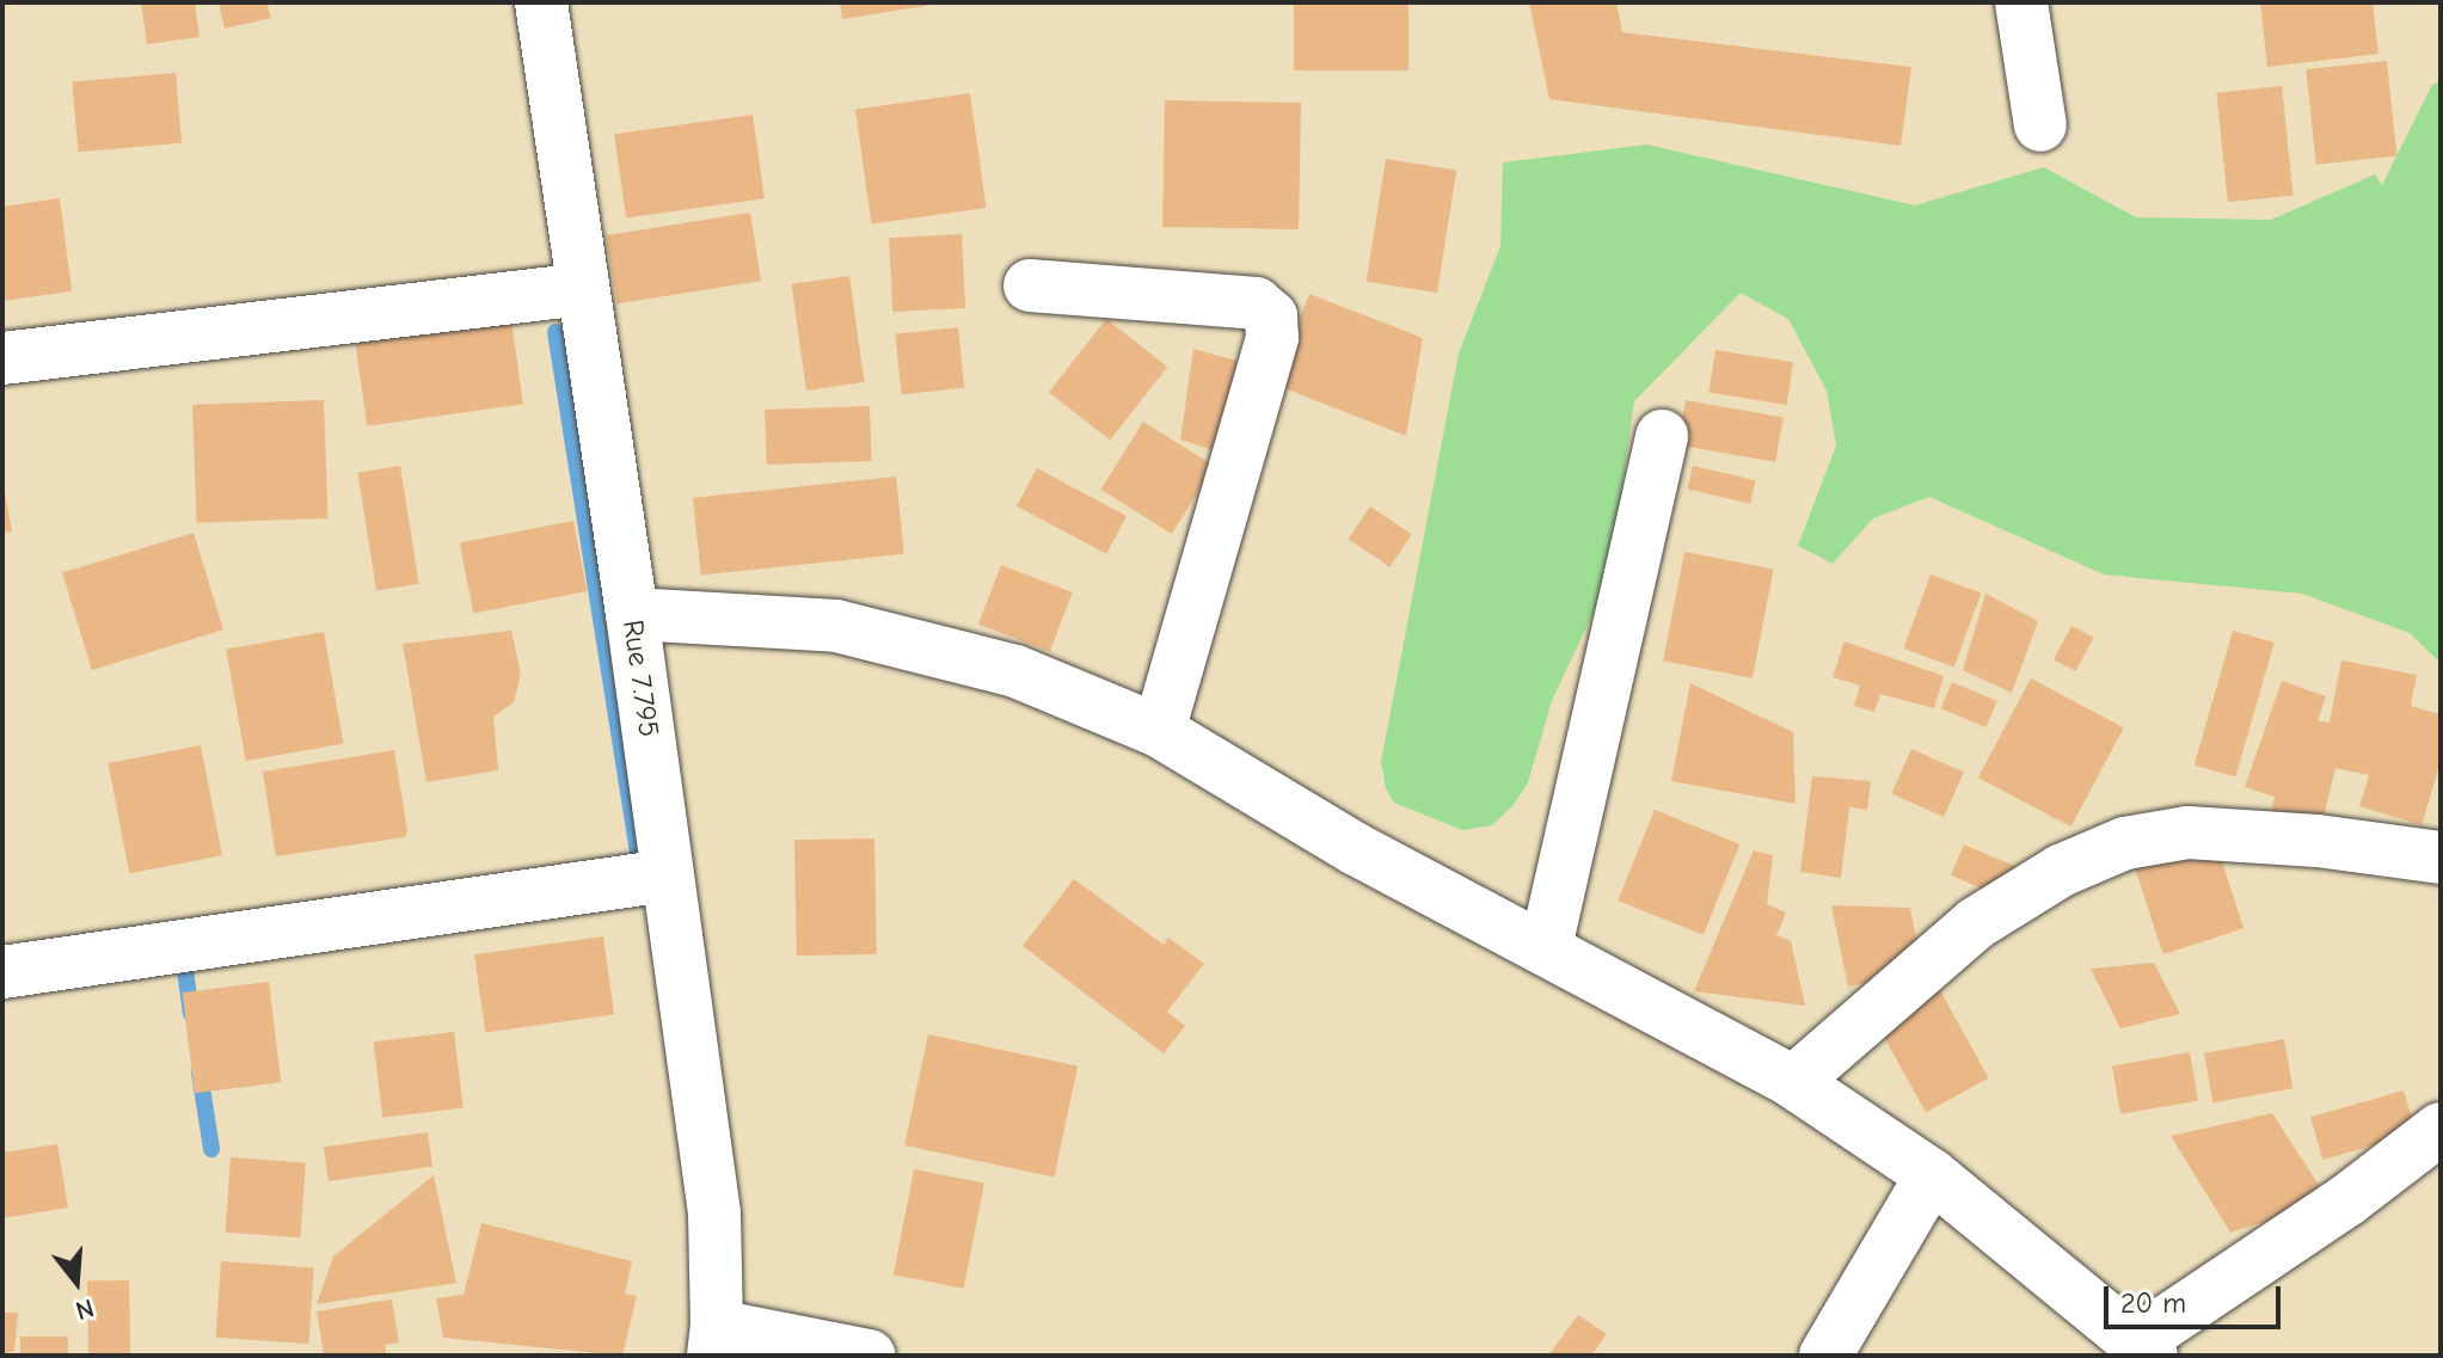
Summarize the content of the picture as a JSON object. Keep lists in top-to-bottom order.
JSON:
{
  "streets": {
    "street": ["Rue 7.795"]
  },
  "scale_bar": "20 m",
  "north": "bottom"
}
